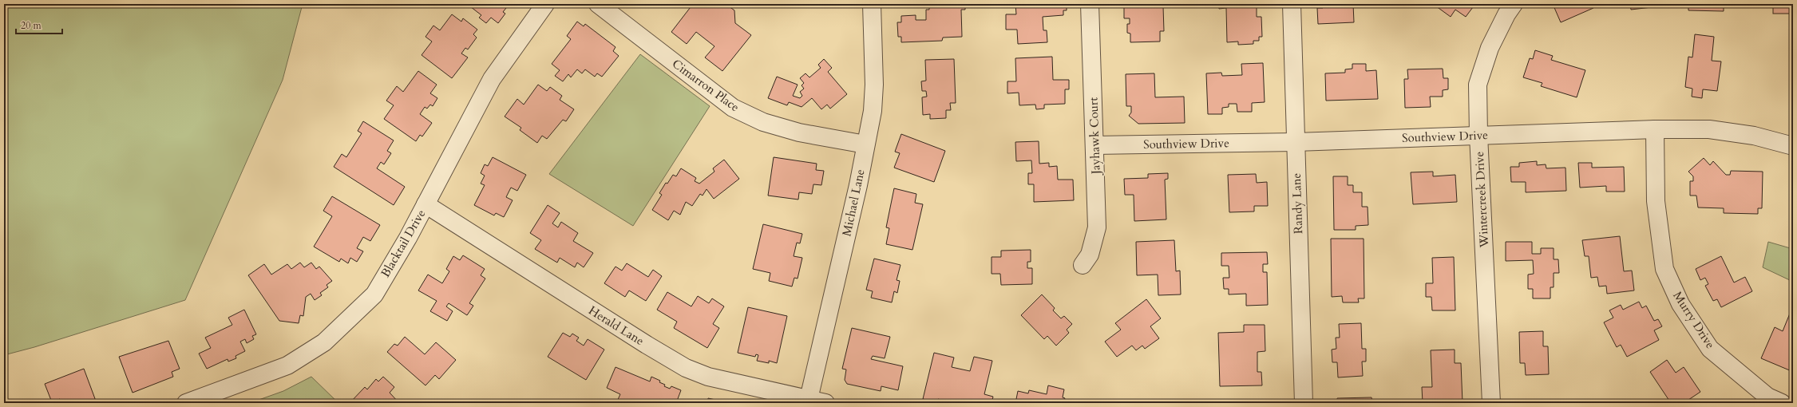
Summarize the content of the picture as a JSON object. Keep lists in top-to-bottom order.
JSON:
{
  "streets": {
    "street": [
      "Cimarron Place",
      "Jayhawk Court",
      "Southview Drive",
      "Wintercreek Drive",
      "Michael Lane",
      "Randy Lane",
      "Blacktail Drive",
      "Murry Drive",
      "Herald Lane"
    ]
  },
  "crossings": [
    ["Cimarron Place", "Michael Lane"],
    ["Jayhawk Court", "Southview Drive"],
    ["Southview Drive", "Wintercreek Drive"],
    ["Southview Drive", "Randy Lane"],
    ["Southview Drive", "Murry Drive"],
    ["Michael Lane", "Herald Lane"],
    ["Blacktail Drive", "Herald Lane"]
  ],
  "scale_bar": "20 m"
}
